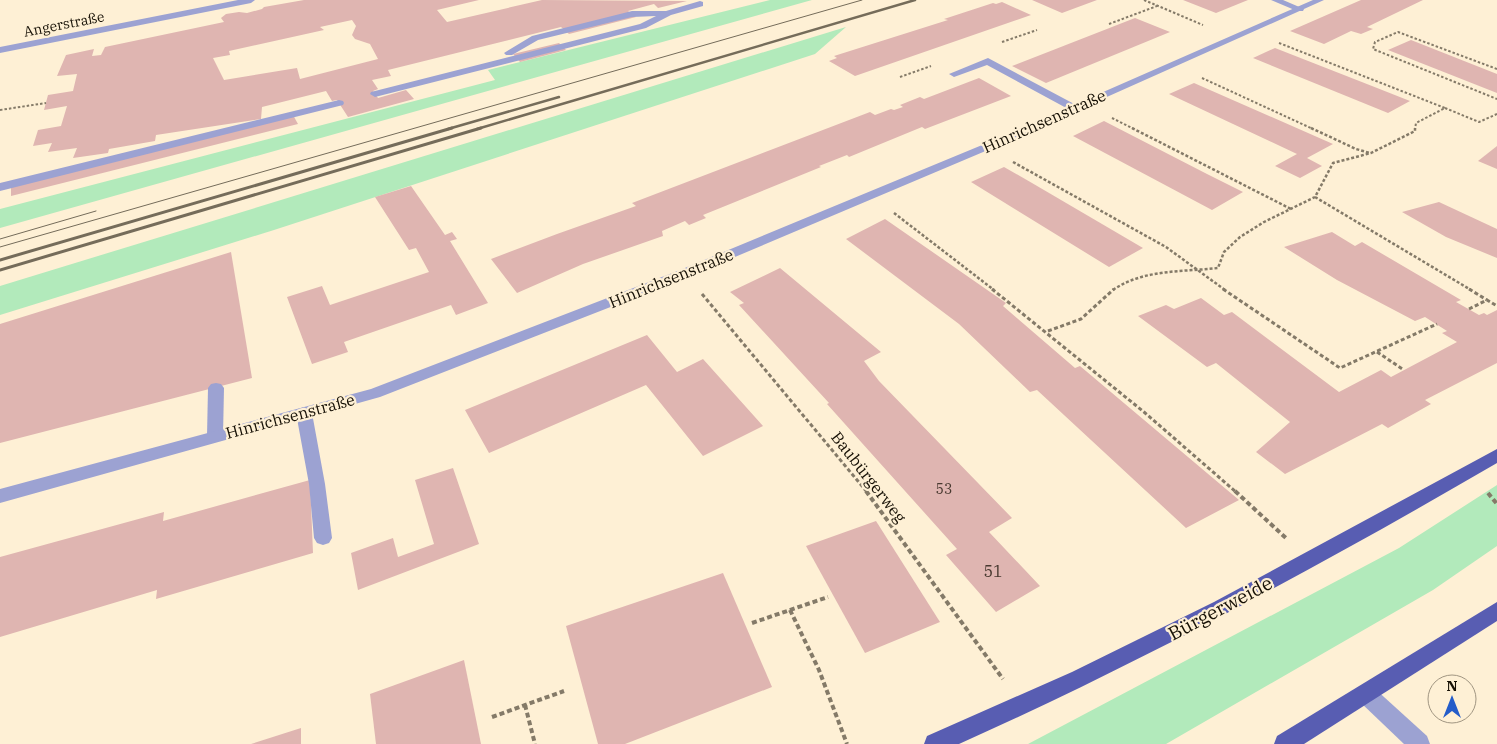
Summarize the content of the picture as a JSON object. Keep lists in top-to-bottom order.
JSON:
{
  "streets": {
    "main road": ["Bürgerweide"],
    "street": ["Angerstraße", "Hinrichsenstraße"],
    "path": ["Baubürgerweg"]
  },
  "crossings": [
    ["Hinrichsenstraße", "Baubürgerweg"],
    ["Baubürgerweg", "Bürgerweide"]
  ],
  "house_numbers": ["53", "51"],
  "north": "top"
}
